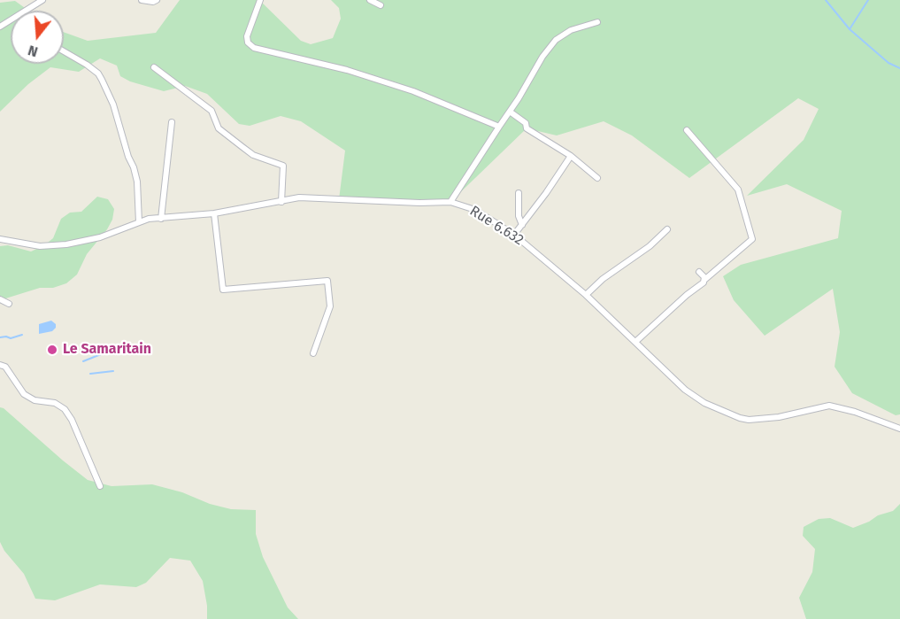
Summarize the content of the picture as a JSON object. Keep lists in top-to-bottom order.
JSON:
{
  "streets": {
    "street": ["Rue 6.632"]
  },
  "places": ["Le Samaritain"],
  "north": "bottom"
}
